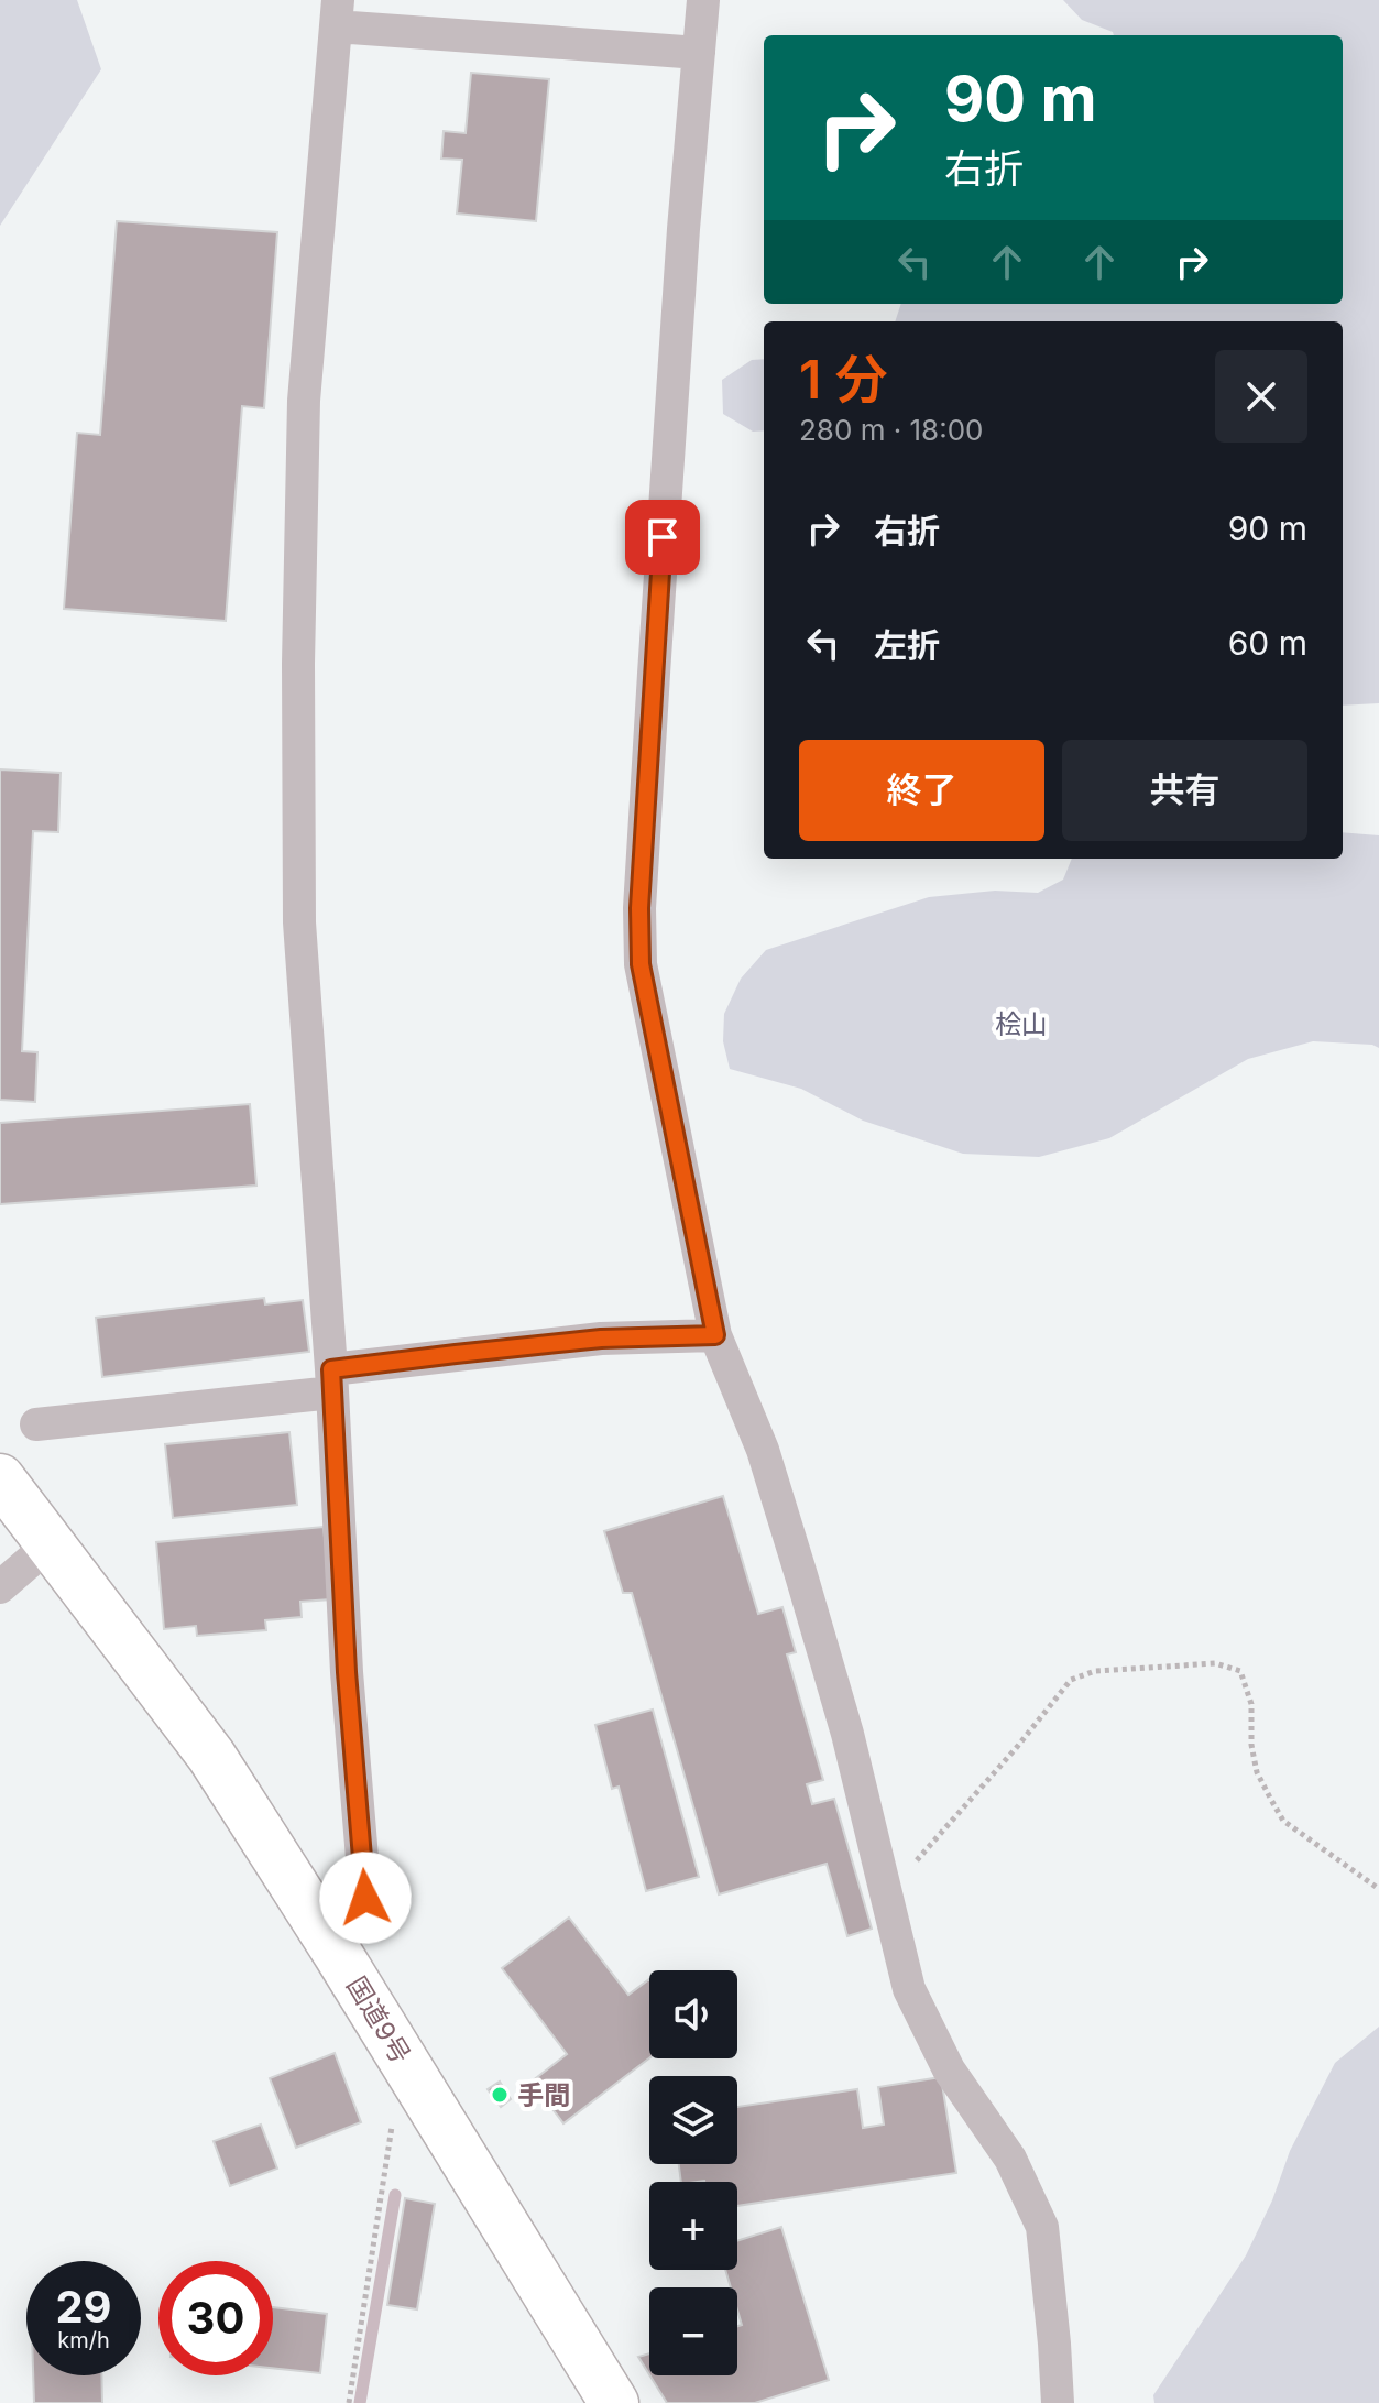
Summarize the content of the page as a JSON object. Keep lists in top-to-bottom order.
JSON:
{
  "streets": {
    "highway": ["国道9号"]
  },
  "parks": ["桧山"],
  "places": ["手間"],
  "page": {
    "turn": ["90 m", "右折"],
    "heading": ["1 分", "280 m · 18:00"],
    "list": [
      {
        "name": "右折",
        "value": "90 m"
      },
      {
        "name": "左折",
        "value": "60 m"
      }
    ],
    "buttons": ["終了", "共有"],
    "map_buttons": ["+", "−"],
    "speed": "29 km/h",
    "limit": "30"
  }
}
